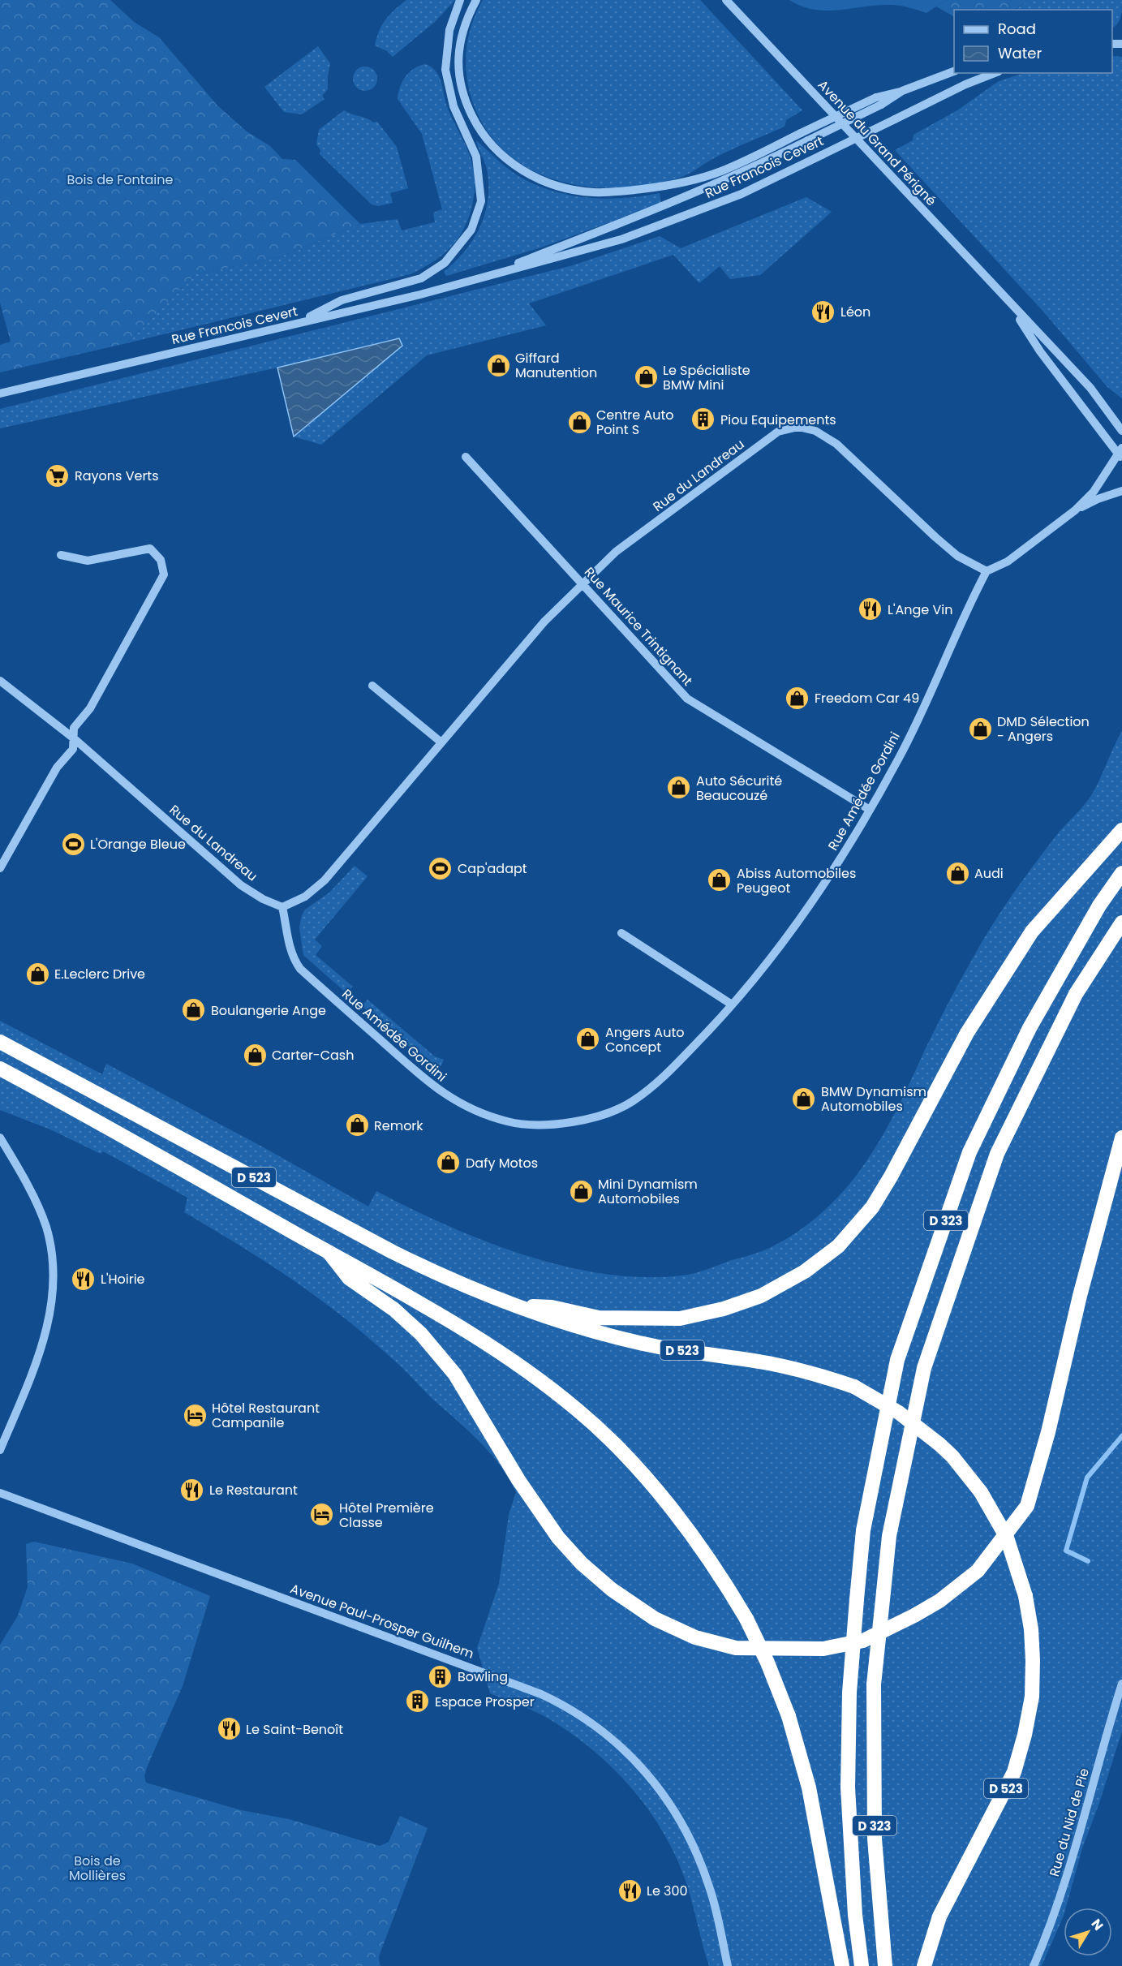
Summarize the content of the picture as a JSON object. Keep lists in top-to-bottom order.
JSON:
{
  "streets": {
    "highway": ["D 523", "D 323"],
    "street": [
      "Avenue du Grand Périgné",
      "Rue Francois Cevert",
      "Rue du Landreau",
      "Rue Maurice Trintignant",
      "Rue Amédée Gordini",
      "Avenue Paul-Prosper Guilhem",
      "Rue du Nid de Pie"
    ]
  },
  "crossings": [
    ["Rue du Landreau", "Rue Maurice Trintignant"],
    ["Rue du Landreau", "Rue Amédée Gordini"],
    ["Rue Maurice Trintignant", "Rue Amédée Gordini"]
  ],
  "parks": ["Bois de Fontaine", "Bois de Mollières"],
  "places": {
    "restaurant": [
      "Léon",
      "L'Ange Vin",
      "L'Hoirie",
      "Le Restaurant",
      "Le Saint-Benoît",
      "Le 300"
    ],
    "shop": [
      "Giffard Manutention",
      "Le Spécialiste BMW Mini",
      "Centre Auto Point S",
      "Freedom Car 49",
      "DMD Sélection - Angers",
      "Auto Sécurité Beaucouzé",
      "Audi",
      "Abiss Automobiles Peugeot",
      "E.Leclerc Drive",
      "Boulangerie Ange",
      "Angers Auto Concept",
      "Carter-Cash",
      "BMW Dynamism Automobiles",
      "Remork",
      "Dafy Motos",
      "Mini Dynamism Automobiles"
    ],
    "building": ["Piou Equipements", "Bowling", "Espace Prosper"],
    "supermarket": ["Rayons Verts"],
    "sports": ["L'Orange Bleue", "Cap'adapt"],
    "hotel": ["Hôtel Restaurant Campanile", "Hôtel Première Classe"]
  },
  "legend": ["Road", "Water"],
  "north": "top right"
}
